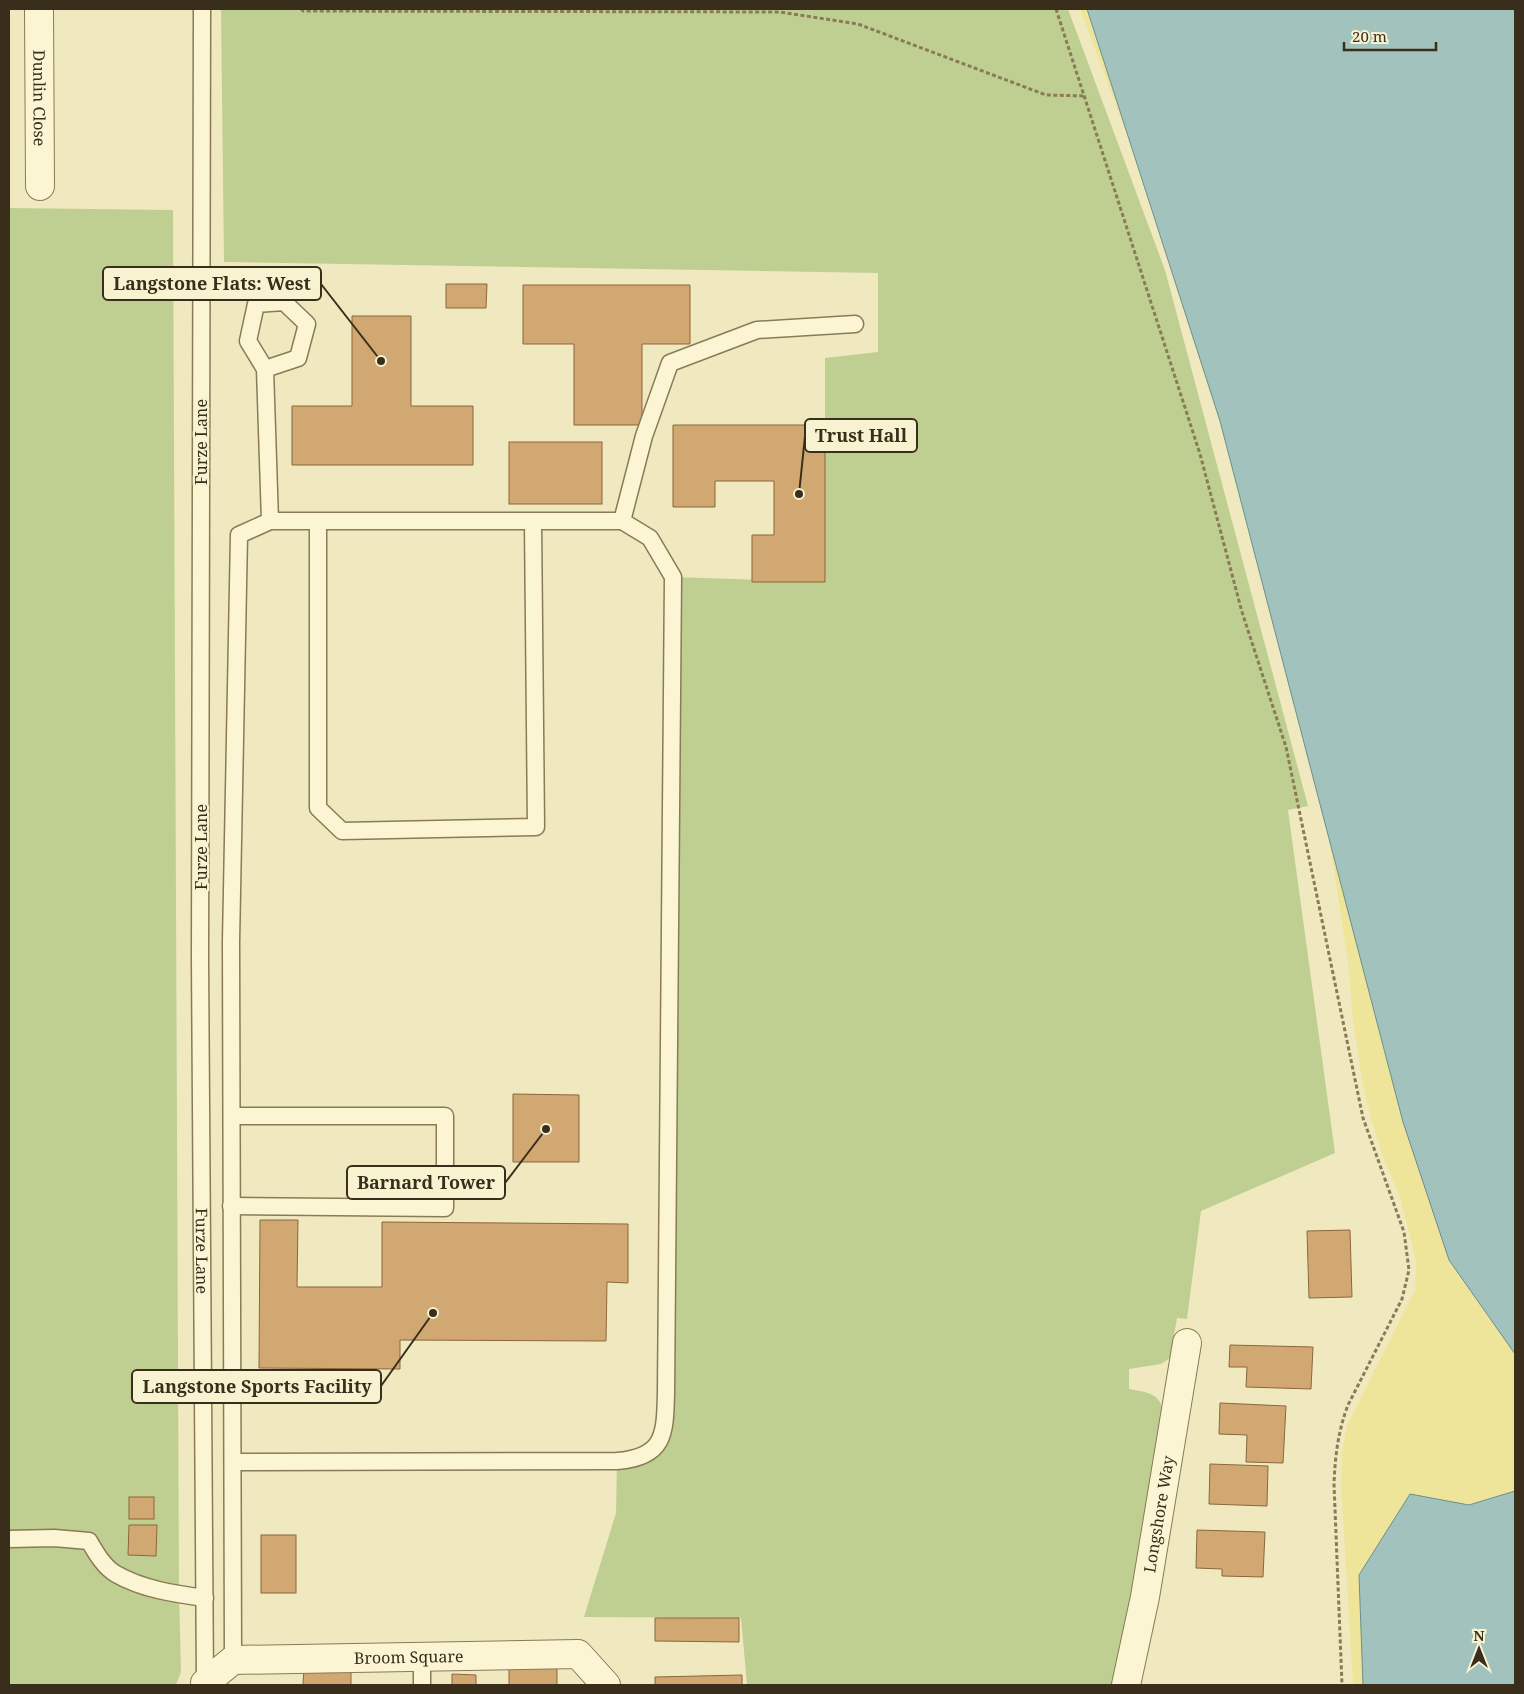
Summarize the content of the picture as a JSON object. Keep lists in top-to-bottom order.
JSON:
{
  "streets": {
    "street": ["Dunlin Close", "Longshore Way", "Broom Square"],
    "lane": ["Furze Lane"]
  },
  "places": [
    "Langstone Flats: West",
    "Trust Hall",
    "Barnard Tower",
    "Langstone Sports Facility"
  ],
  "scale_bar": "20 m",
  "north": "top"
}
